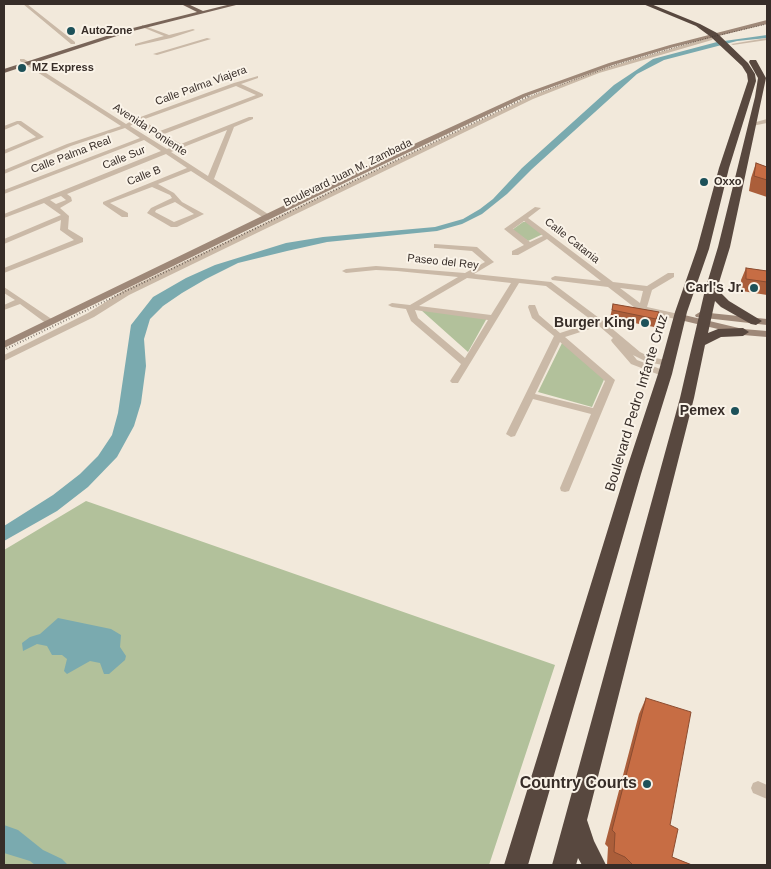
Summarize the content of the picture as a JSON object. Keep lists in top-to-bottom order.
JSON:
{
  "streets": {
    "highway": ["Boulevard Pedro Infante Cruz"],
    "street": [
      "Calle Palma Viajera",
      "Avenida Poniente",
      "Calle Palma Real",
      "Calle Sur",
      "Boulevard Juan M. Zambada",
      "Calle B",
      "Calle Catania",
      "Paseo del Rey"
    ]
  },
  "crossings": [
    ["Calle Palma Viajera", "Avenida Poniente"],
    ["Avenida Poniente", "Calle Palma Real"],
    ["Avenida Poniente", "Calle Sur"],
    ["Avenida Poniente", "Boulevard Juan M. Zambada"],
    ["Avenida Poniente", "Calle B"],
    ["Boulevard Juan M. Zambada", "Boulevard Pedro Infante Cruz"],
    ["Paseo del Rey", "Boulevard Pedro Infante Cruz"]
  ],
  "places": [
    "AutoZone",
    "MZ Express",
    "Oxxo",
    "Carl's Jr.",
    "Burger King",
    "Pemex",
    "Country Courts"
  ]
}
